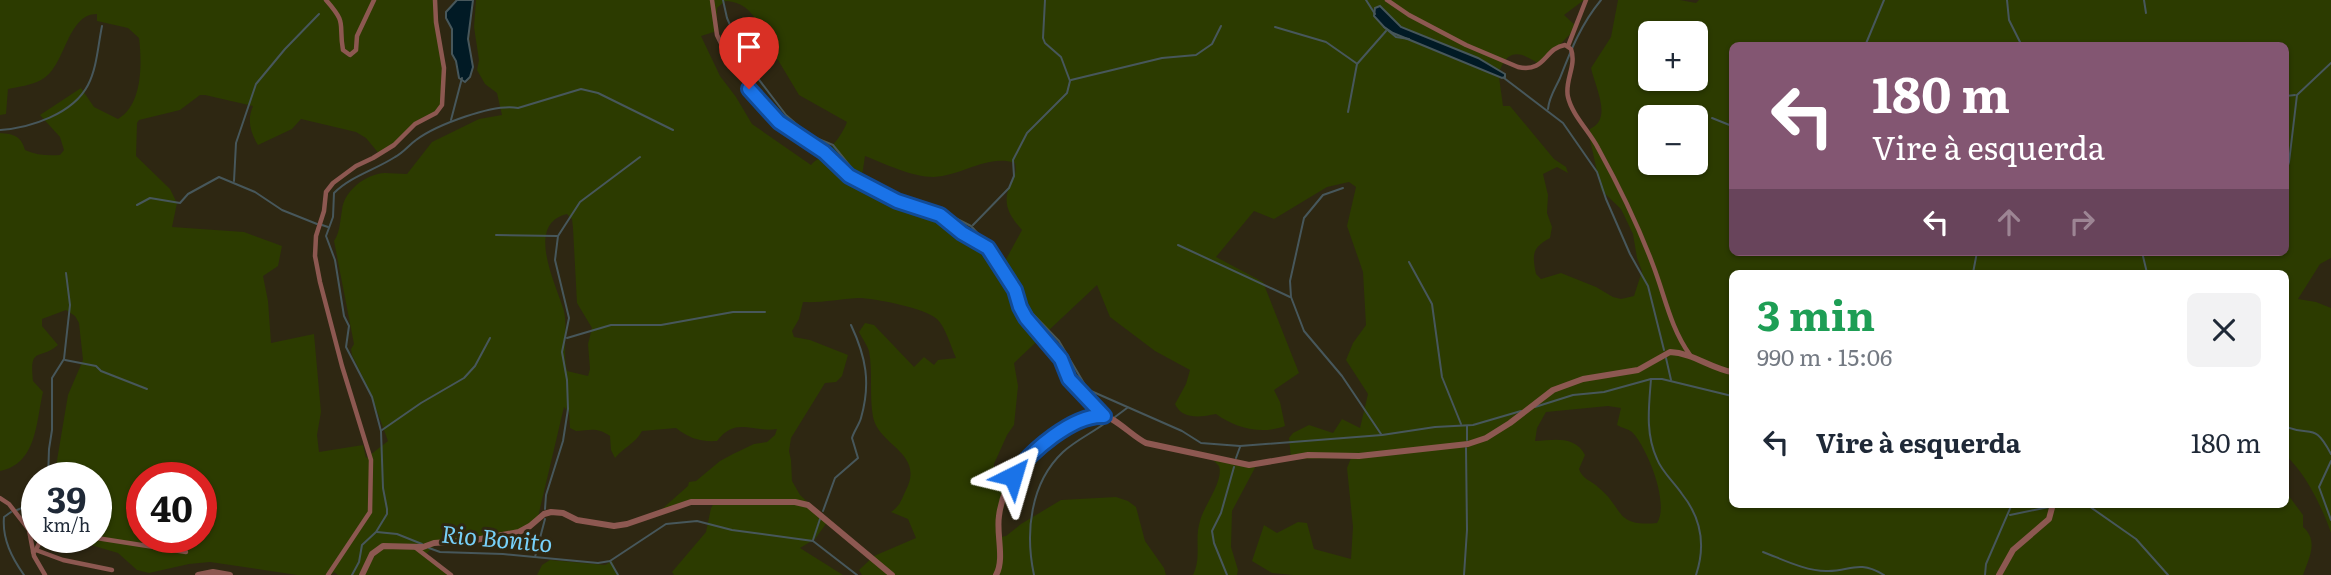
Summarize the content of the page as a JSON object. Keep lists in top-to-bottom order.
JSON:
{
  "water": ["Rio Bonito"],
  "page": {
    "map_buttons": ["+", "−"],
    "turn": ["180 m", "Vire à esquerda"],
    "heading": ["3 min", "990 m · 15:06"],
    "list": [
      {
        "name": "Vire à esquerda",
        "value": "180 m"
      }
    ],
    "speed": "39 km/h",
    "limit": "40"
  }
}
